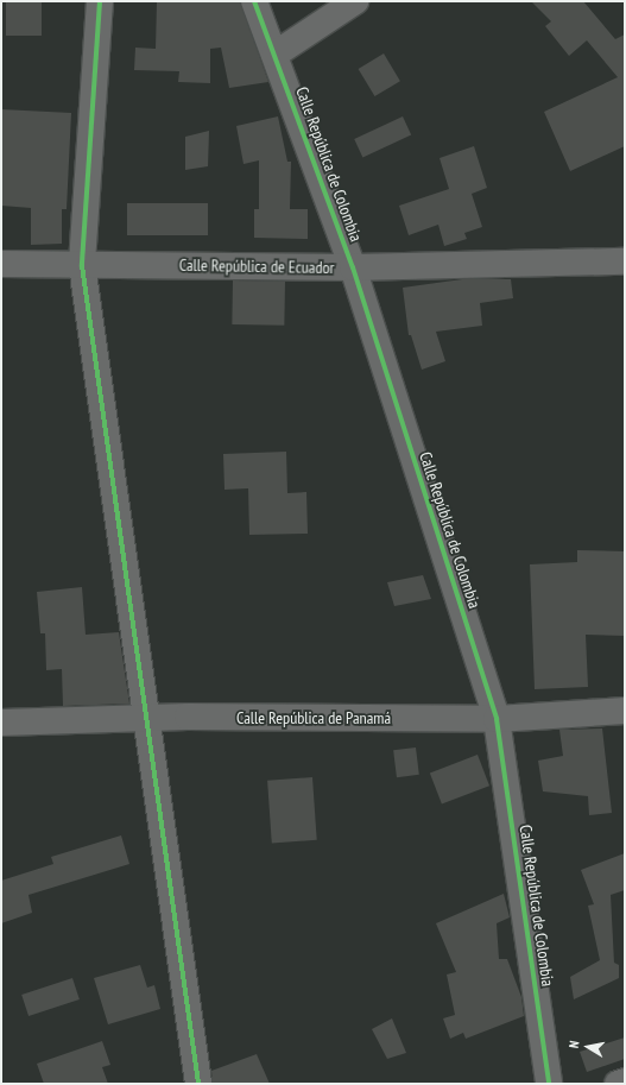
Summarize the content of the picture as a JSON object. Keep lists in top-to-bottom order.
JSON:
{
  "streets": {
    "street": ["Calle República de Colombia", "Calle República de Ecuador", "Calle República de Panamá"]
  },
  "crossings": [
    ["Calle República de Colombia", "Calle República de Ecuador"],
    ["Calle República de Colombia", "Calle República de Panamá"]
  ],
  "north": "left"
}
